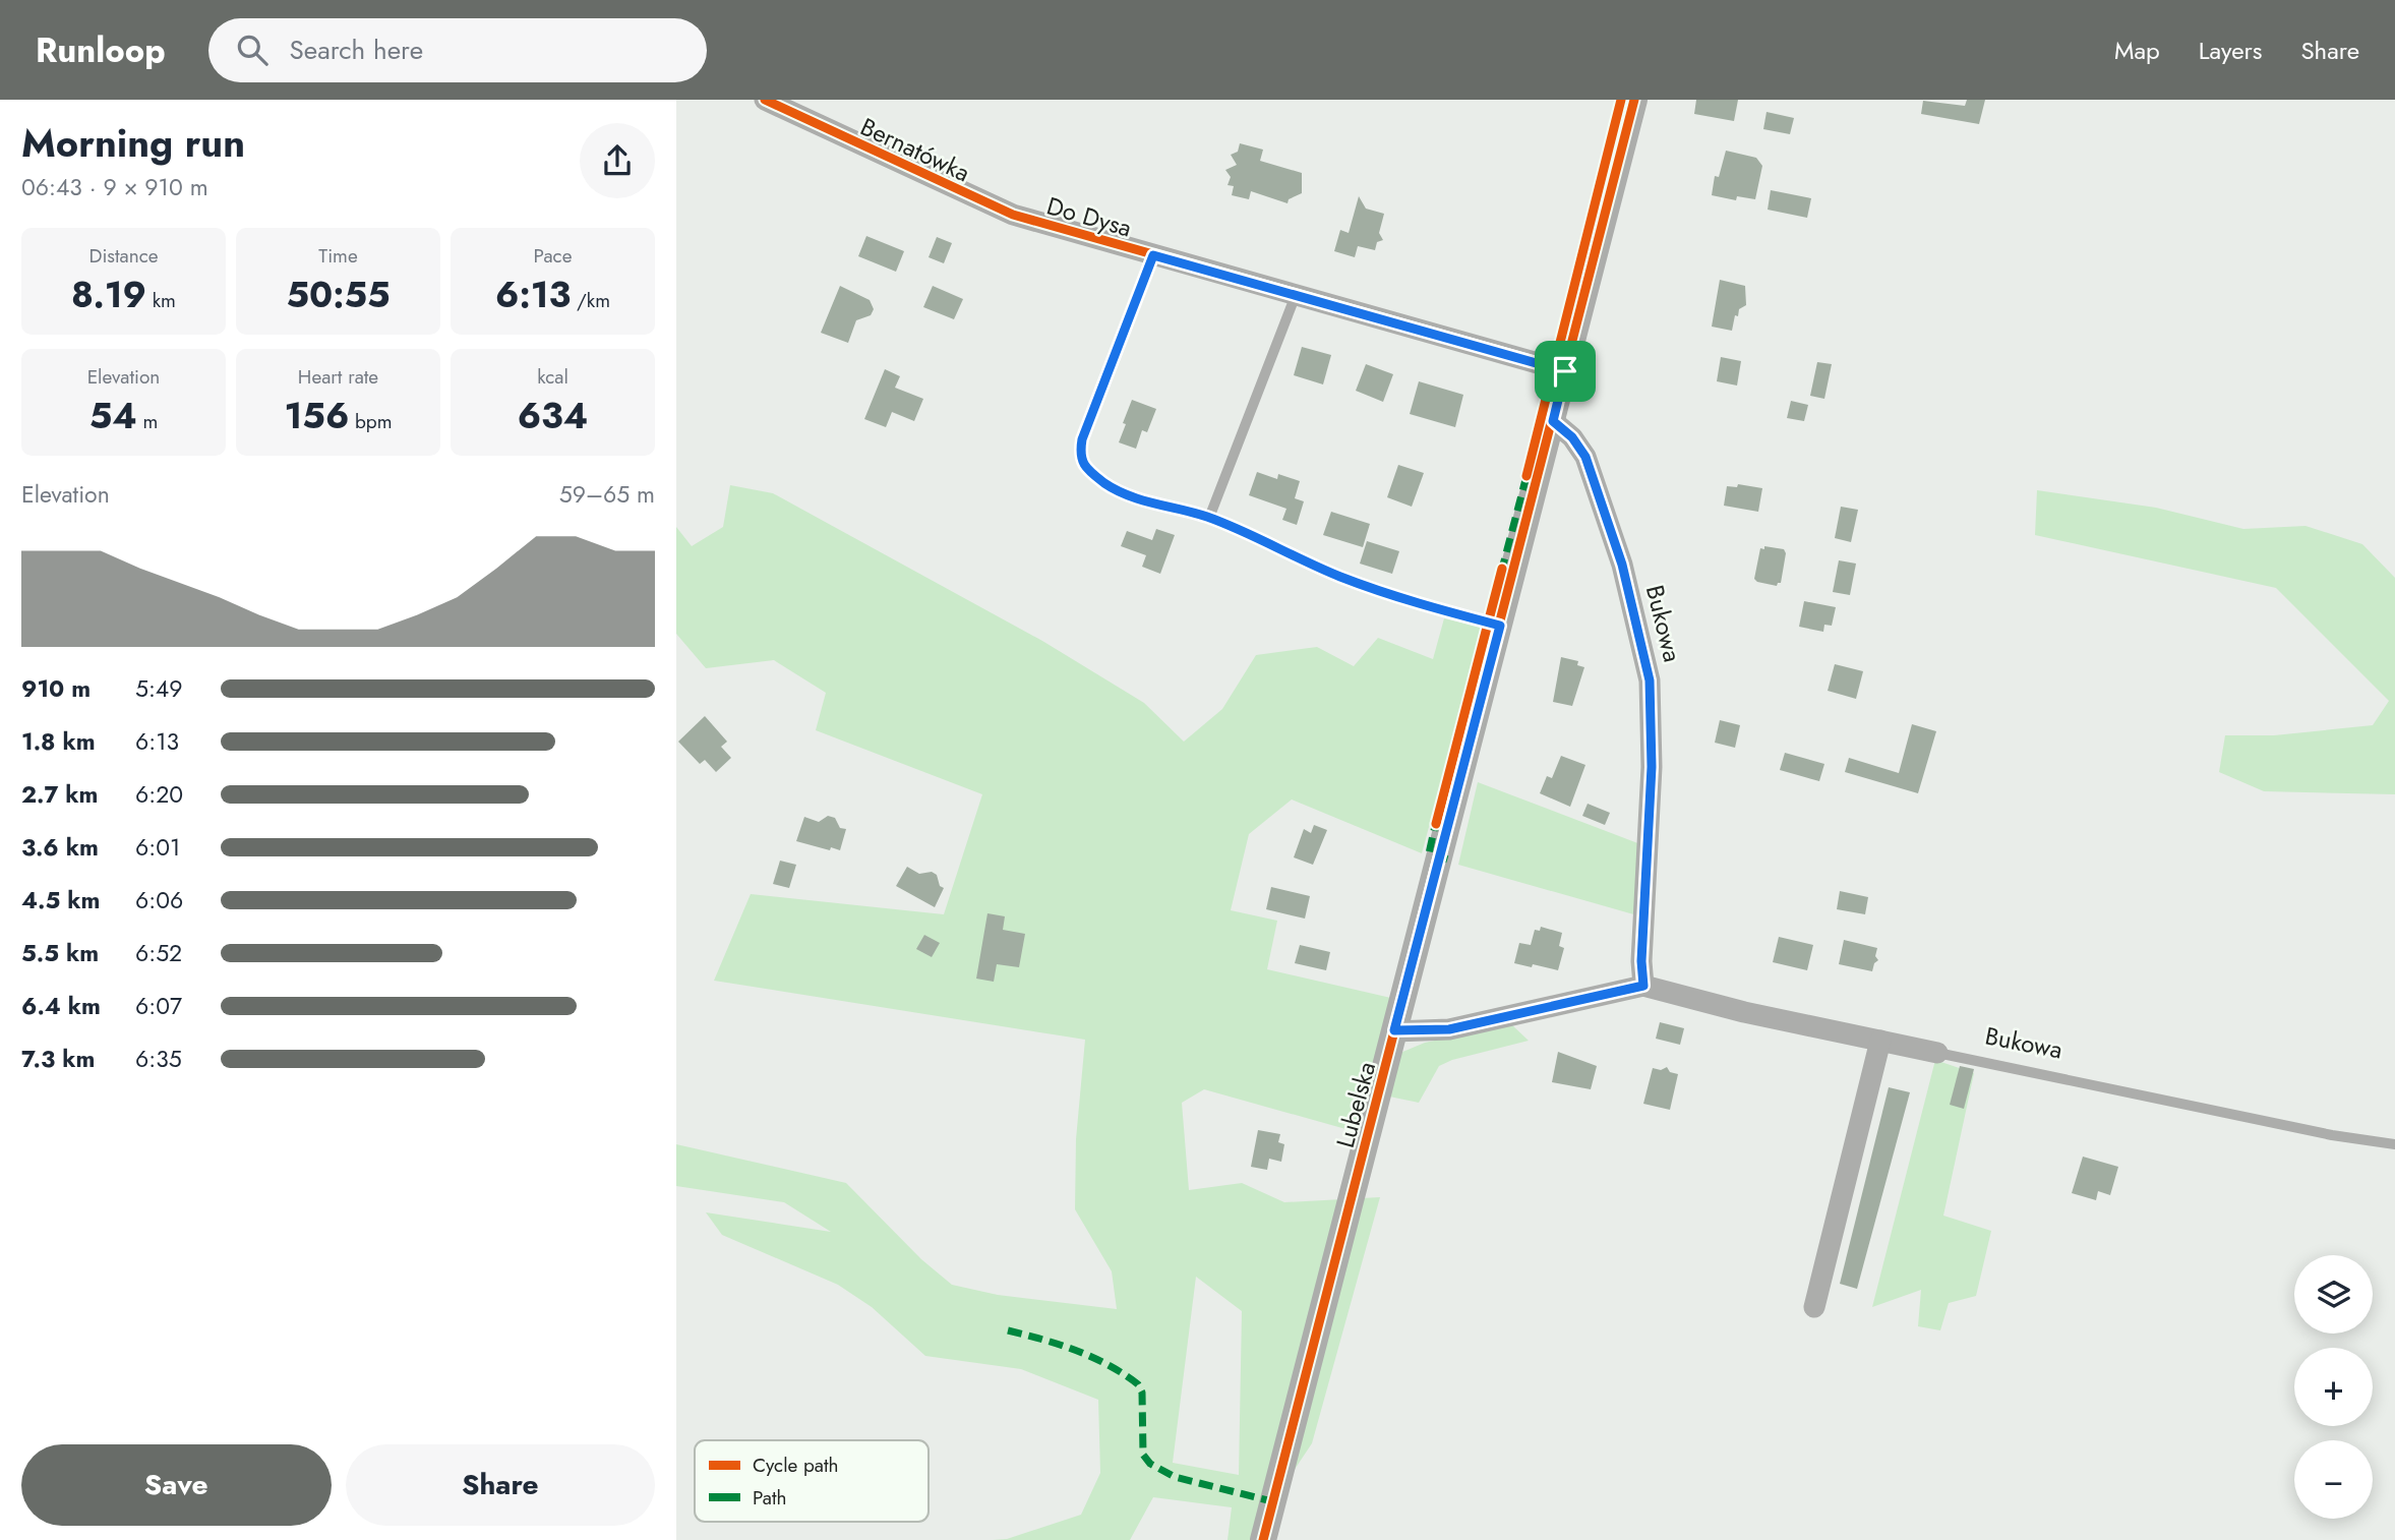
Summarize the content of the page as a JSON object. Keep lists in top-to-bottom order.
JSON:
{
  "streets": {
    "street": [
      "Bernatówka",
      "Do Dysa",
      "Bukowa",
      "Lubelska"
    ]
  },
  "crossings": [
    ["Bernatówka", "Do Dysa"],
    ["Do Dysa", "Lubelska"],
    ["Bukowa", "Lubelska"]
  ],
  "legend": ["Cycle path", "Path"],
  "page": {
    "header": "Runloop",
    "search": "Search here",
    "nav": ["Map", "Layers", "Share"],
    "heading": ["Morning run", "06:43 · 9 × 910 m"],
    "stats": [
      ["Distance", "8.19 km"],
      ["Time", "50:55"],
      ["Pace", "6:13 /km"],
      ["Elevation", "54 m"],
      ["Heart rate", "156 bpm"],
      ["kcal", "634"]
    ],
    "chart": ["Elevation", "59–65 m"],
    "list": [
      {
        "name": "910 m",
        "note": "5:49"
      },
      {
        "name": "1.8 km",
        "note": "6:13"
      },
      {
        "name": "2.7 km",
        "note": "6:20"
      },
      {
        "name": "3.6 km",
        "note": "6:01"
      },
      {
        "name": "4.5 km",
        "note": "6:06"
      },
      {
        "name": "5.5 km",
        "note": "6:52"
      },
      {
        "name": "6.4 km",
        "note": "6:07"
      },
      {
        "name": "7.3 km",
        "note": "6:35"
      }
    ],
    "map_buttons": ["+", "−"],
    "buttons": ["Save", "Share"]
  }
}
